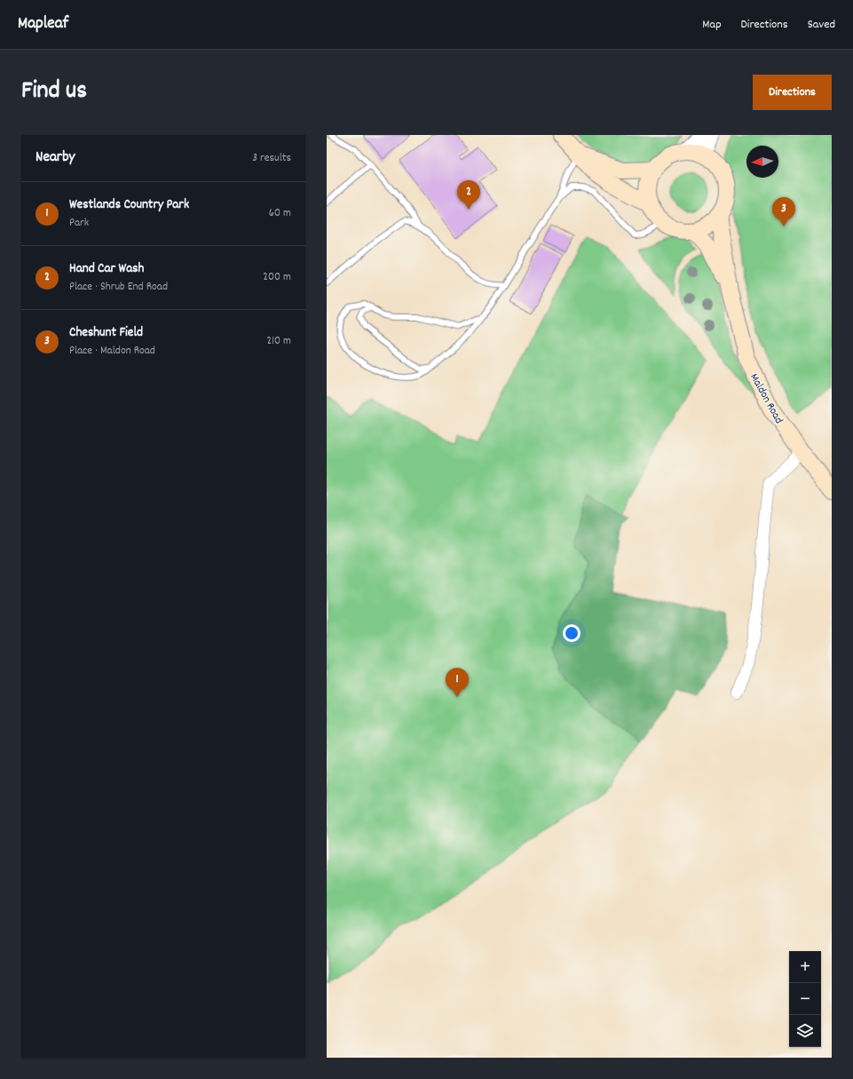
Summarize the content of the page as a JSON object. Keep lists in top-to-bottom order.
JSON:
{
  "streets": {
    "main road": ["Maldon Road"]
  },
  "north": "left",
  "page": {
    "header": "Mapleaf",
    "nav": ["Map", "Directions", "Saved"],
    "title": "Find us",
    "buttons": "Directions",
    "heading": ["Nearby", "3 results"],
    "pins": ["2", "3", "1"],
    "list": [
      {
        "mark": "1",
        "name": "Westlands Country Park",
        "note": "Park",
        "value": "60 m"
      },
      {
        "mark": "2",
        "name": "Hand Car Wash",
        "note": "Place · Shrub End Road",
        "value": "200 m"
      },
      {
        "mark": "3",
        "name": "Cheshunt Field",
        "note": "Place · Maldon Road",
        "value": "210 m"
      }
    ],
    "map_buttons": ["+", "−"]
  }
}
